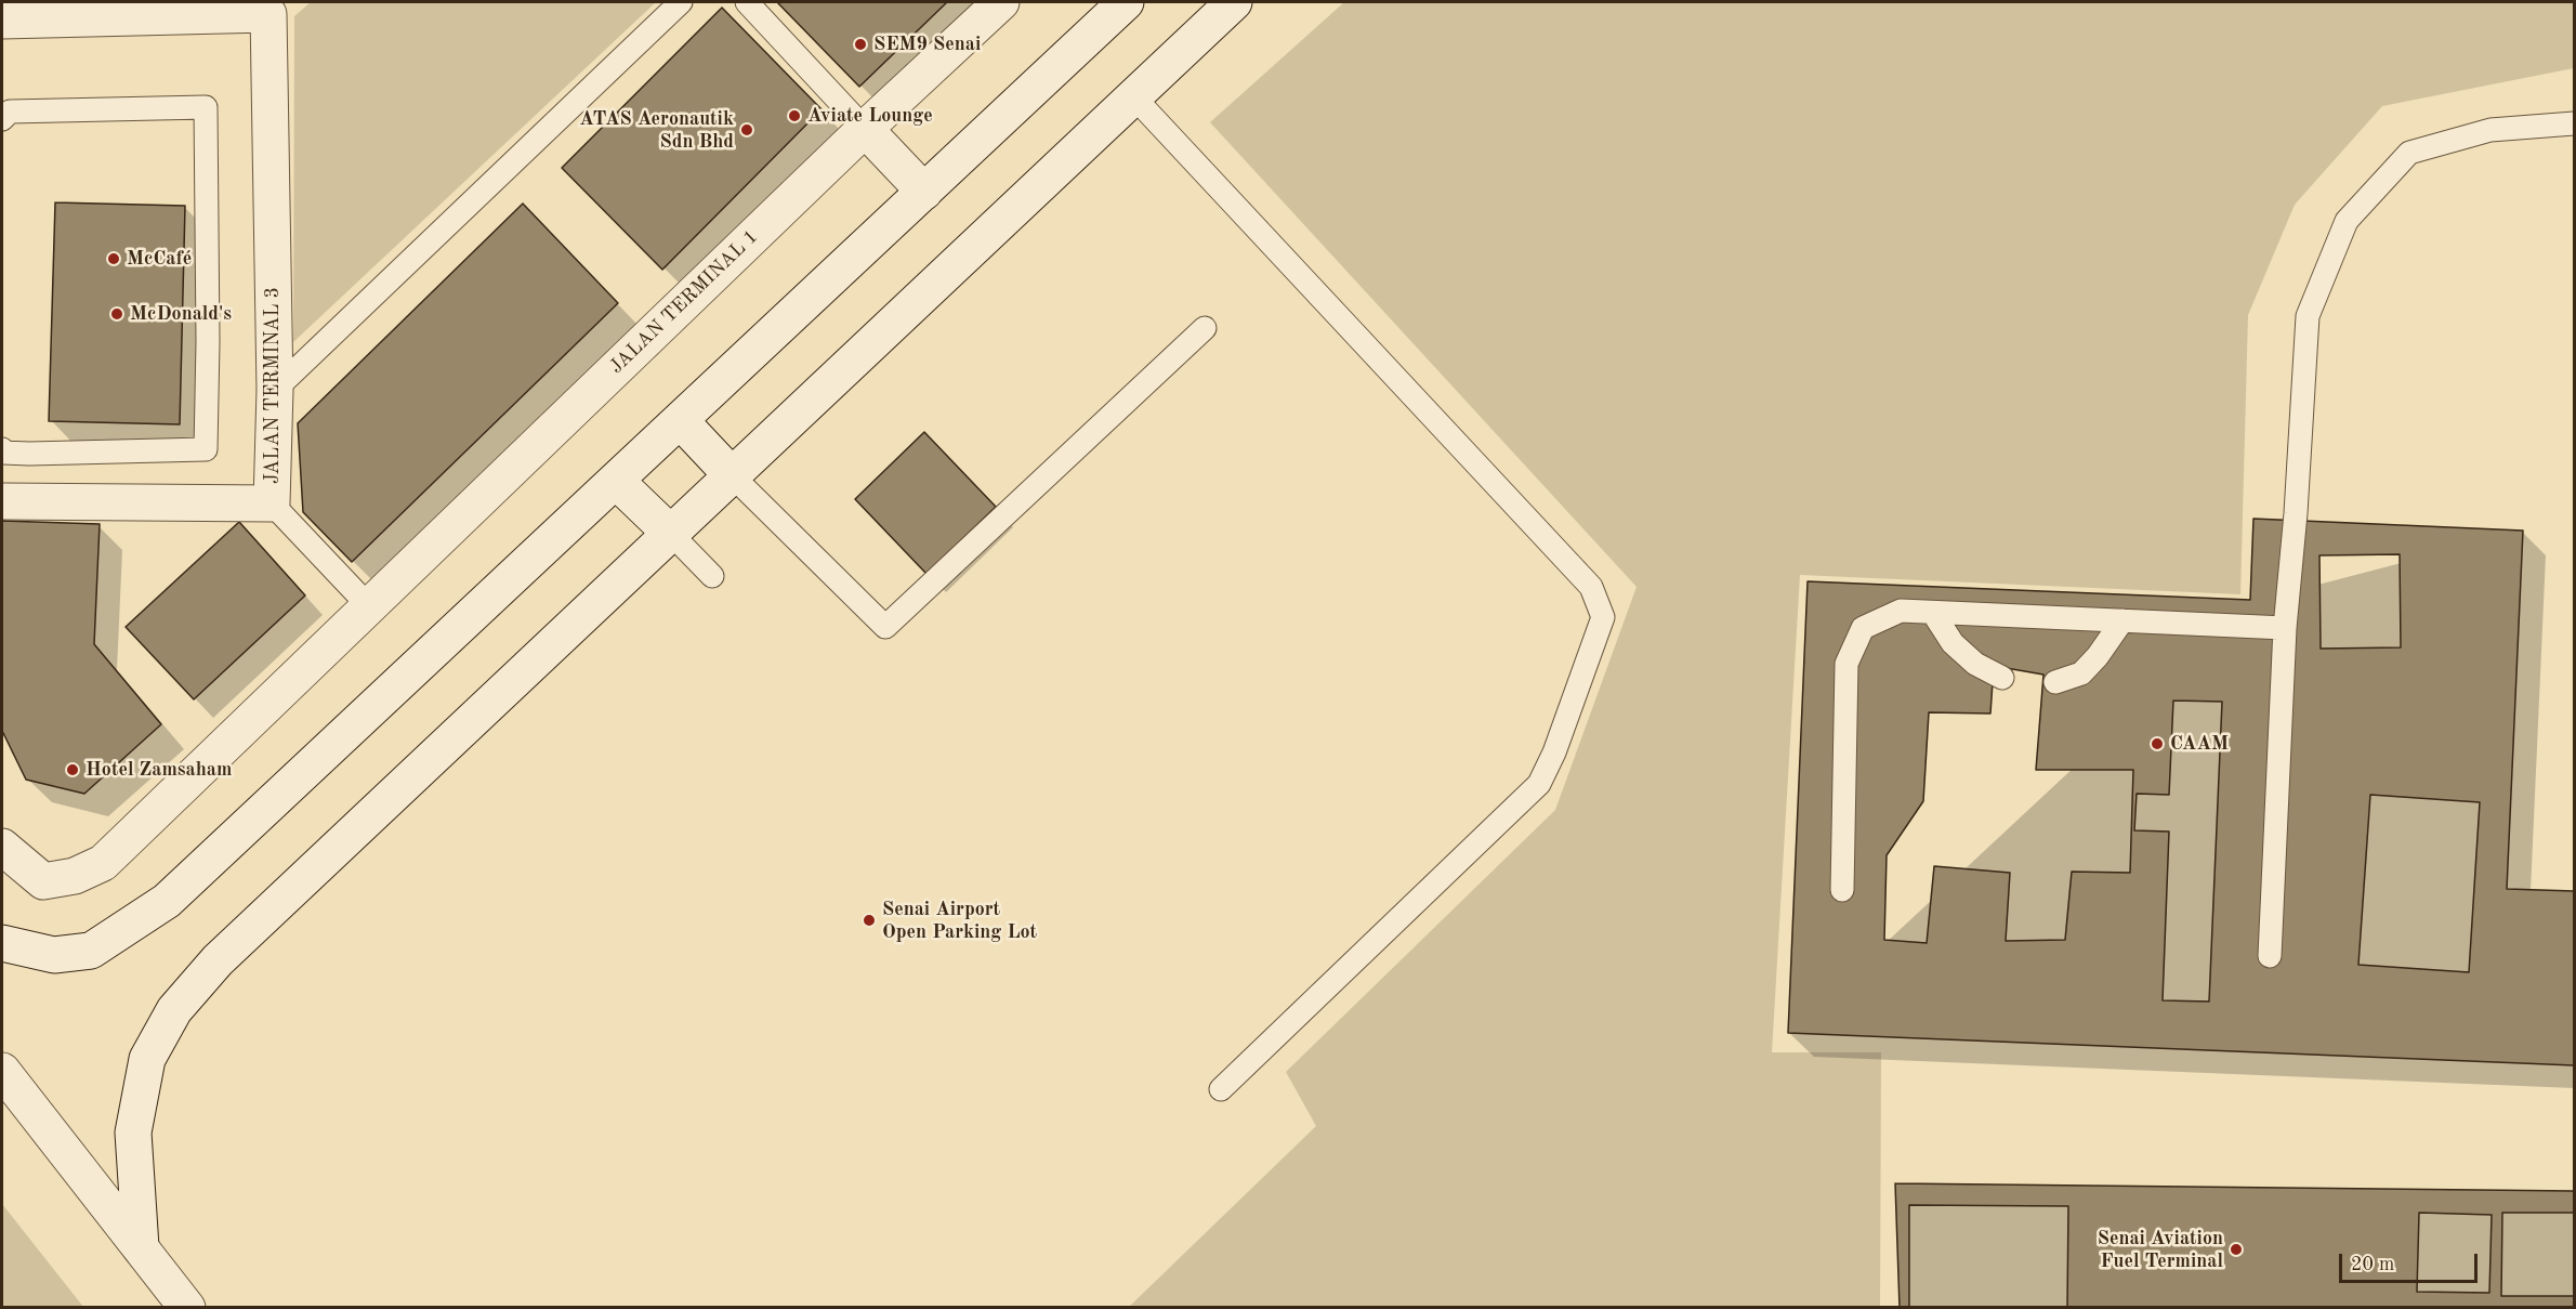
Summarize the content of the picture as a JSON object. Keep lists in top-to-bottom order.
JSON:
{
  "streets": {
    "street": ["JALAN TERMINAL 1", "JALAN TERMINAL 3"]
  },
  "places": [
    "SEM9 Senai",
    "Aviate Lounge",
    "ATAS Aeronautik Sdn Bhd",
    "McCafé",
    "McDonald's",
    "CAAM",
    "Hotel Zamsaham",
    "Senai Airport Open Parking Lot",
    "Senai Aviation Fuel Terminal"
  ],
  "scale_bar": "20 m"
}
